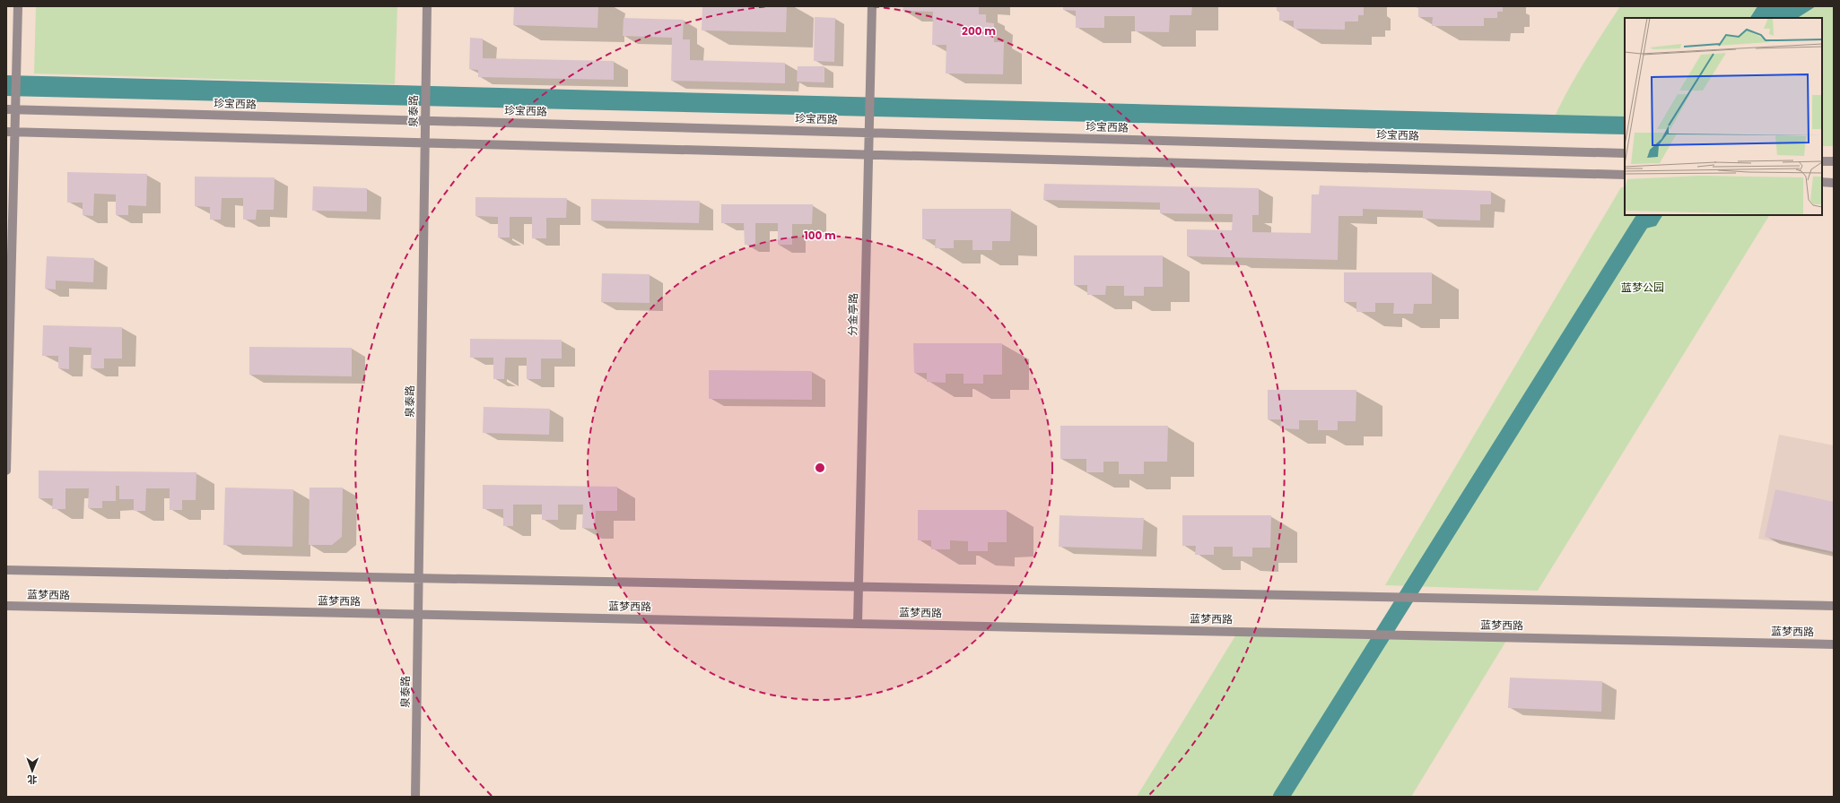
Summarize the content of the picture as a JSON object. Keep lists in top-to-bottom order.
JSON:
{
  "streets": {
    "street": [
      "珍宝西路",
      "泉泰路",
      "分金亭路",
      "蓝梦西路"
    ]
  },
  "crossings": [
    ["珍宝西路", "泉泰路"],
    ["珍宝西路", "分金亭路"],
    ["泉泰路", "蓝梦西路"],
    ["分金亭路", "蓝梦西路"]
  ],
  "parks": ["蓝梦公园"],
  "north": "bottom",
  "rings": ["200 m", "100 m"]
}
